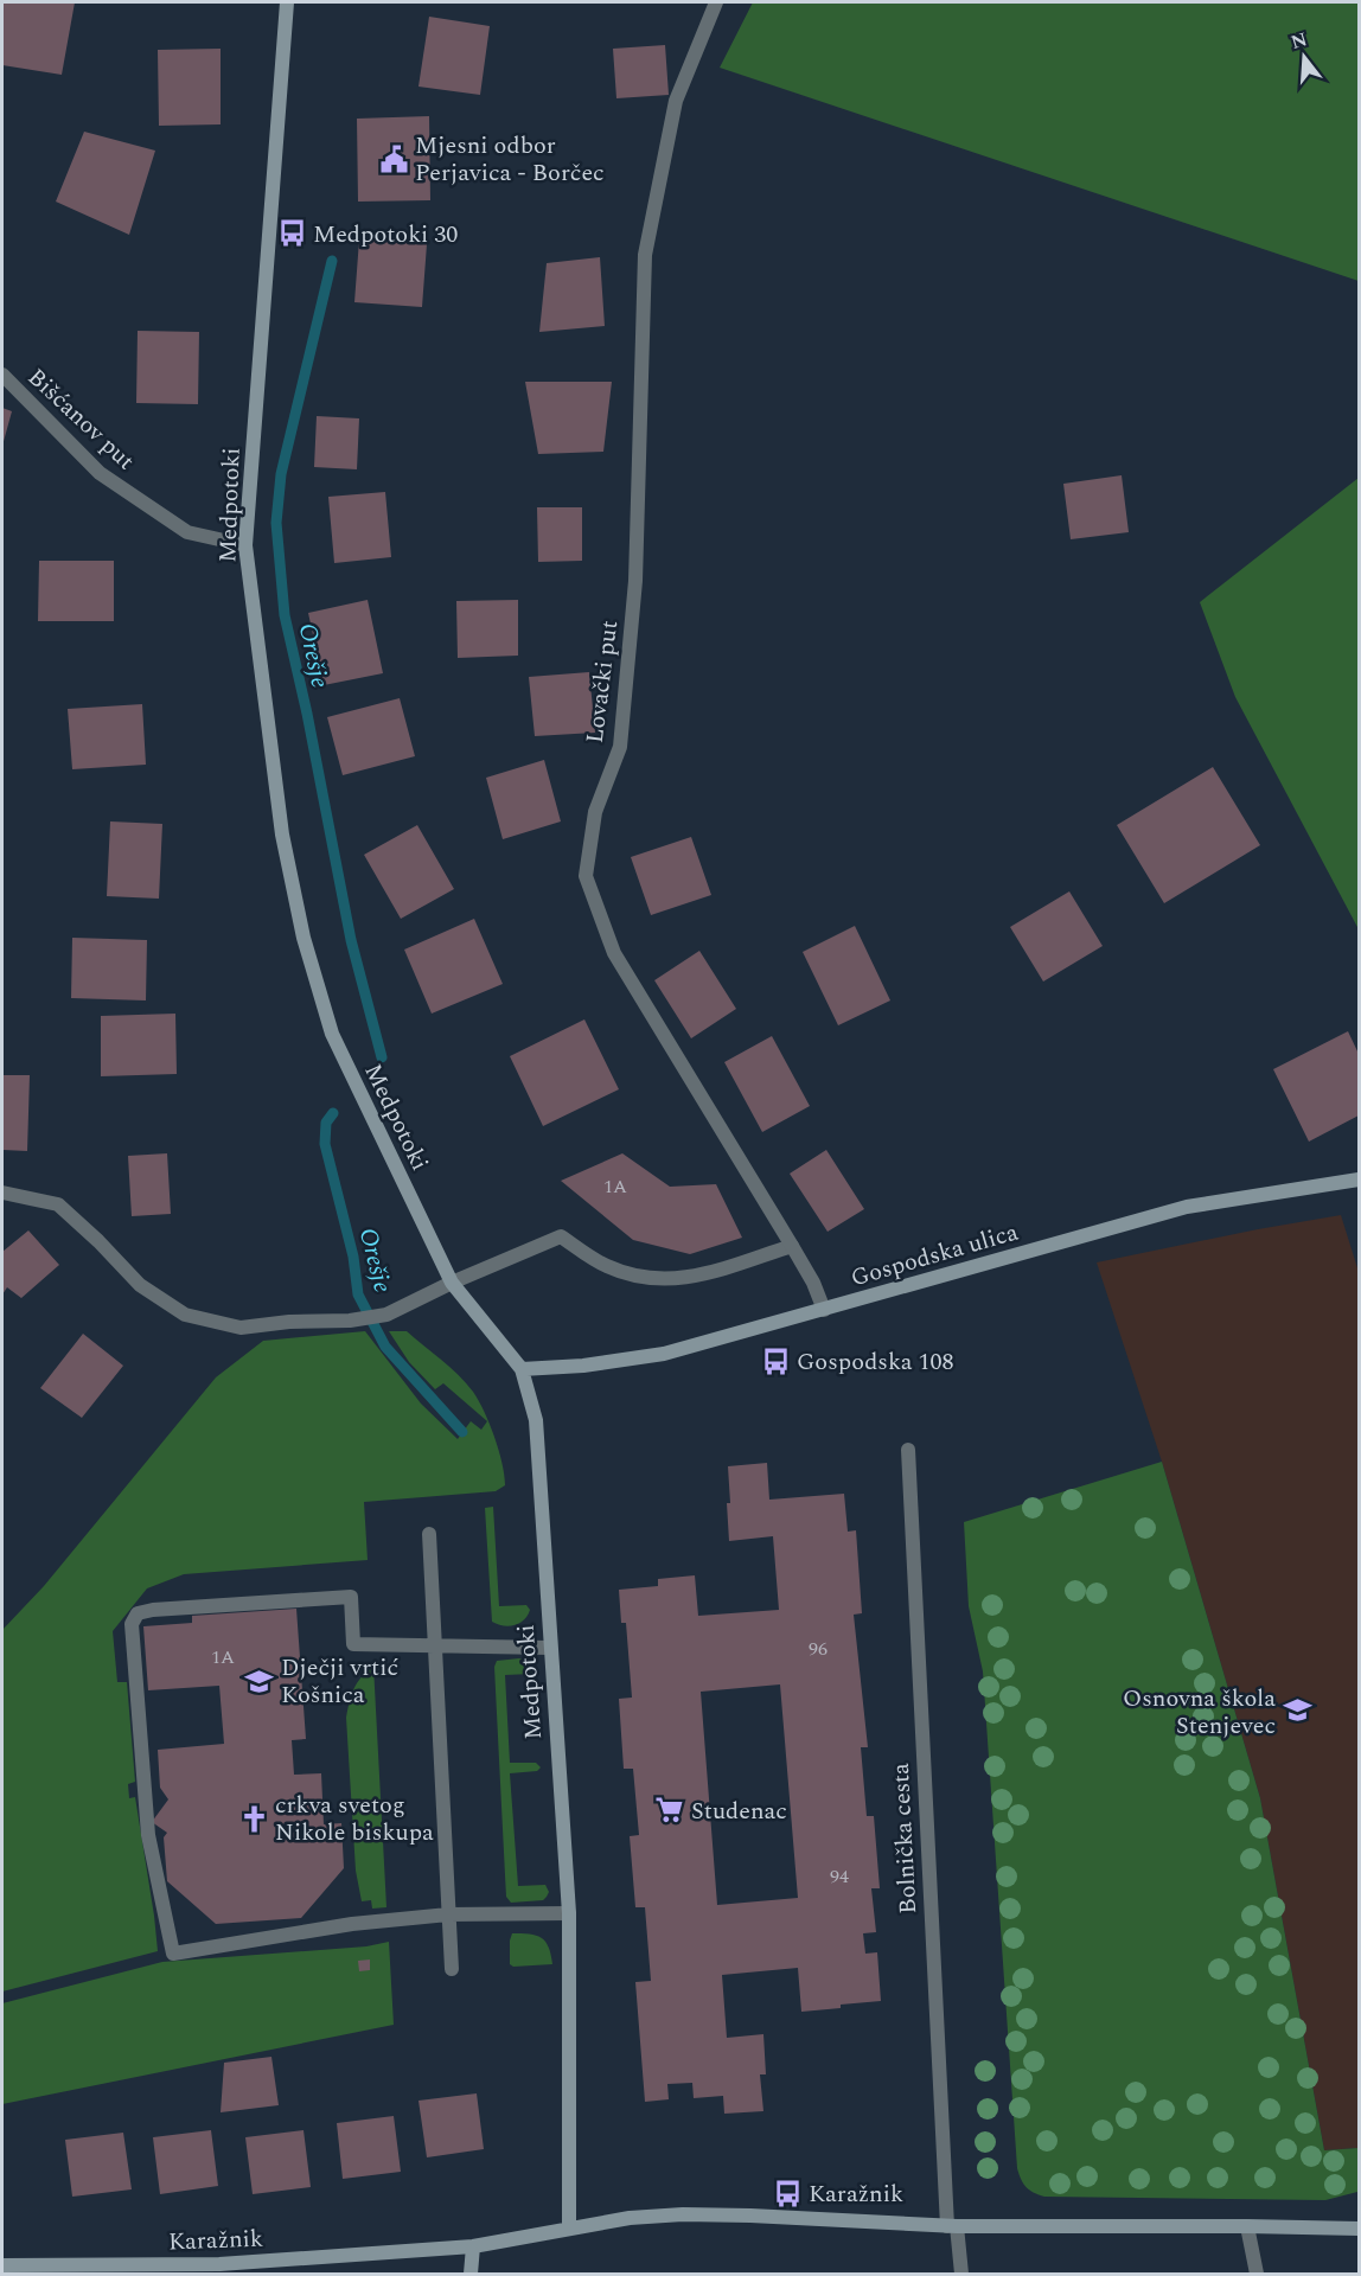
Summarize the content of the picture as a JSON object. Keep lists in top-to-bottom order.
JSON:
{
  "streets": {
    "street": [
      "Bišćanov put",
      "Medpotoki",
      "Lovački put",
      "Gospodska ulica",
      "Bolnička cesta",
      "Karažnik"
    ]
  },
  "crossings": [
    ["Bišćanov put", "Medpotoki"],
    ["Medpotoki", "Gospodska ulica"],
    ["Lovački put", "Gospodska ulica"]
  ],
  "water": ["Orešje"],
  "places": {
    "public building": ["Mjesni odbor Perjavica - Borčec"],
    "bus stop": ["Medpotoki 30", "Gospodska 108", "Karažnik"],
    "school or university": ["Dječji vrtić Košnica", "Osnovna škola Stenjevec"],
    "supermarket": ["Studenac"],
    "church": ["crkva svetog Nikole biskupa"]
  },
  "house_numbers": [
    "1A",
    "96",
    "1A",
    "94"
  ],
  "north": "top"
}
